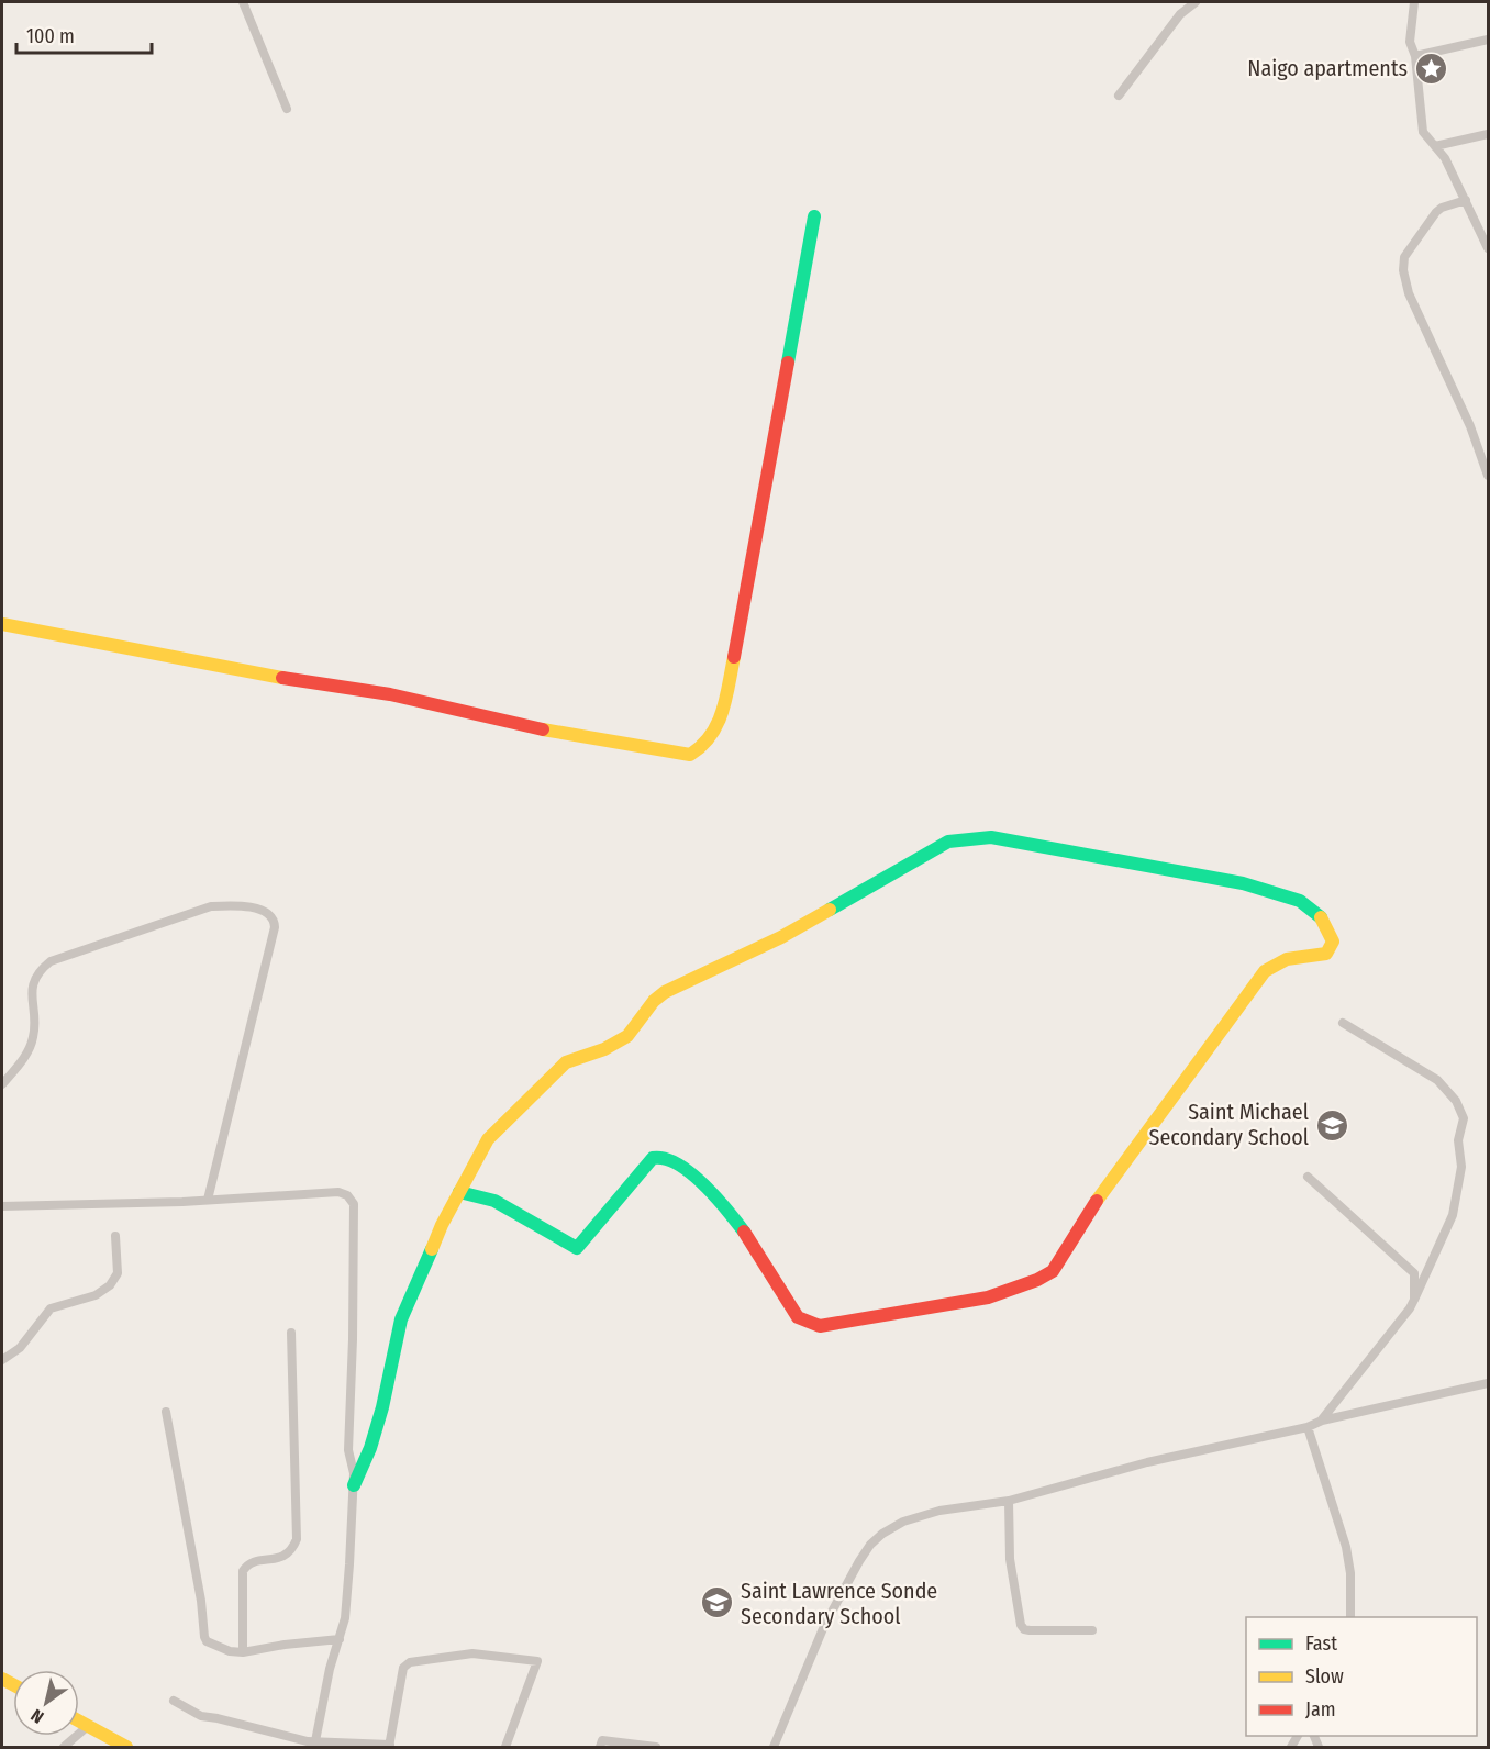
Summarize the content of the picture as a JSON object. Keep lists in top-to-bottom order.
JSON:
{
  "places": {
    "place": ["Naigo apartments"],
    "school or university": ["Saint Michael Secondary School", "Saint Lawrence Sonde Secondary School"]
  },
  "legend": ["Fast", "Slow", "Jam"],
  "scale_bar": "100 m",
  "north": "bottom left"
}
